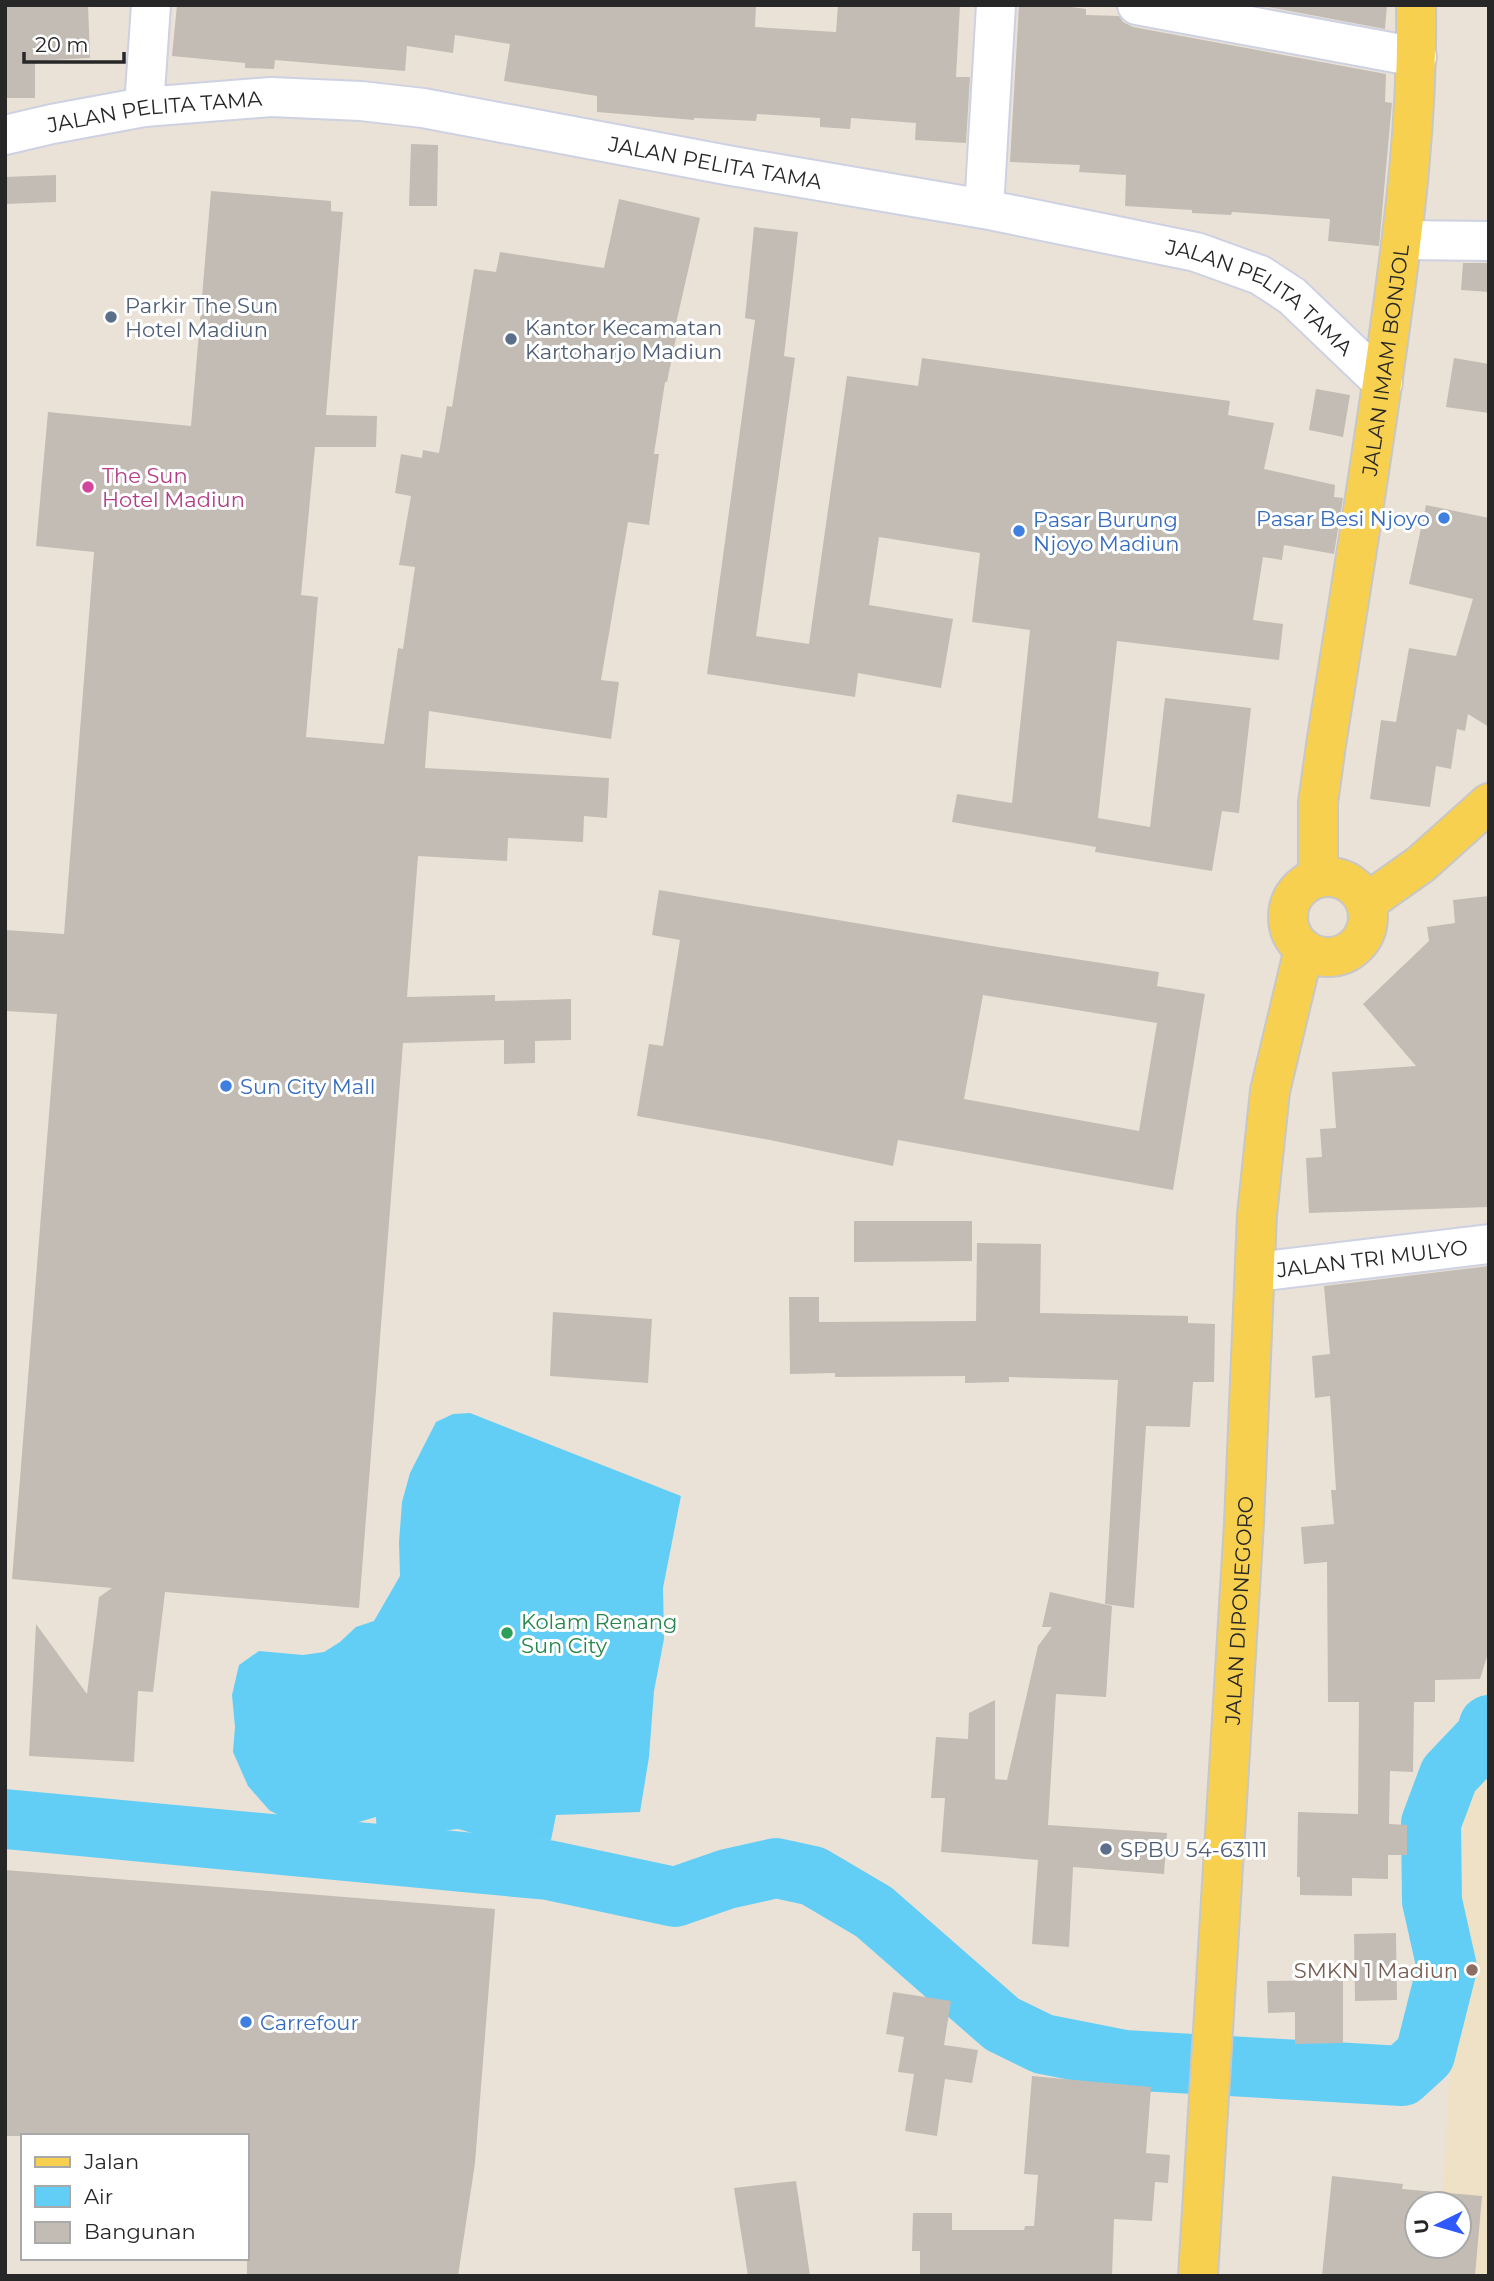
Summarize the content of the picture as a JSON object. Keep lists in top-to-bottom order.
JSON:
{
  "streets": {
    "main road": ["JALAN IMAM BONJOL", "JALAN DIPONEGORO"],
    "street": ["JALAN PELITA TAMA", "JALAN TRI MULYO"]
  },
  "crossings": [
    ["JALAN PELITA TAMA", "JALAN IMAM BONJOL"],
    ["JALAN IMAM BONJOL", "JALAN DIPONEGORO"],
    ["JALAN TRI MULYO", "JALAN DIPONEGORO"]
  ],
  "places": [
    "Parkir The Sun Hotel Madiun",
    "Kantor Kecamatan Kartoharjo Madiun",
    "The Sun Hotel Madiun",
    "Pasar Besi Njoyo",
    "Pasar Burung Njoyo Madiun",
    "Sun City Mall",
    "Kolam Renang Sun City",
    "SPBU 54-63111",
    "SMKN 1 Madiun",
    "Carrefour"
  ],
  "legend": ["Jalan", "Air", "Bangunan"],
  "scale_bar": "20 m",
  "north": "left"
}
